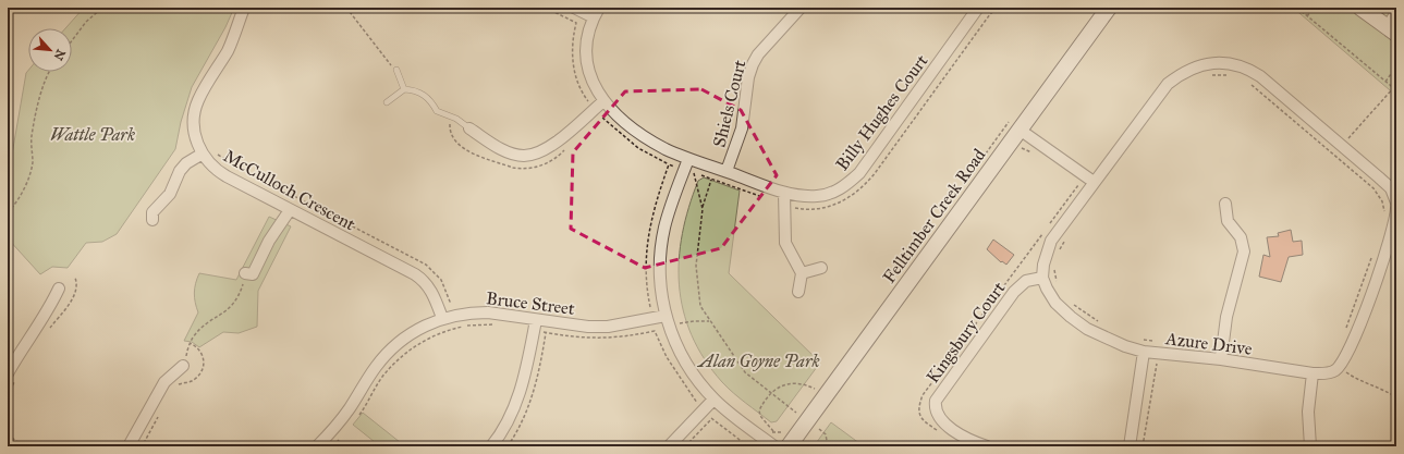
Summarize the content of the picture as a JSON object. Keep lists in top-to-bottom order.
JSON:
{
  "streets": {
    "main road": ["Felltimber Creek Road"],
    "street": [
      "Shiels Court",
      "Billy Hughes Court",
      "McCulloch Crescent",
      "Bruce Street",
      "Kingsbury Court",
      "Azure Drive"
    ]
  },
  "crossings": [
    ["Shiels Court", "Billy Hughes Court"],
    ["McCulloch Crescent", "Bruce Street"],
    ["Kingsbury Court", "Azure Drive"]
  ],
  "parks": ["Wattle Park", "Alan Goyne Park"],
  "north": "bottom right"
}
